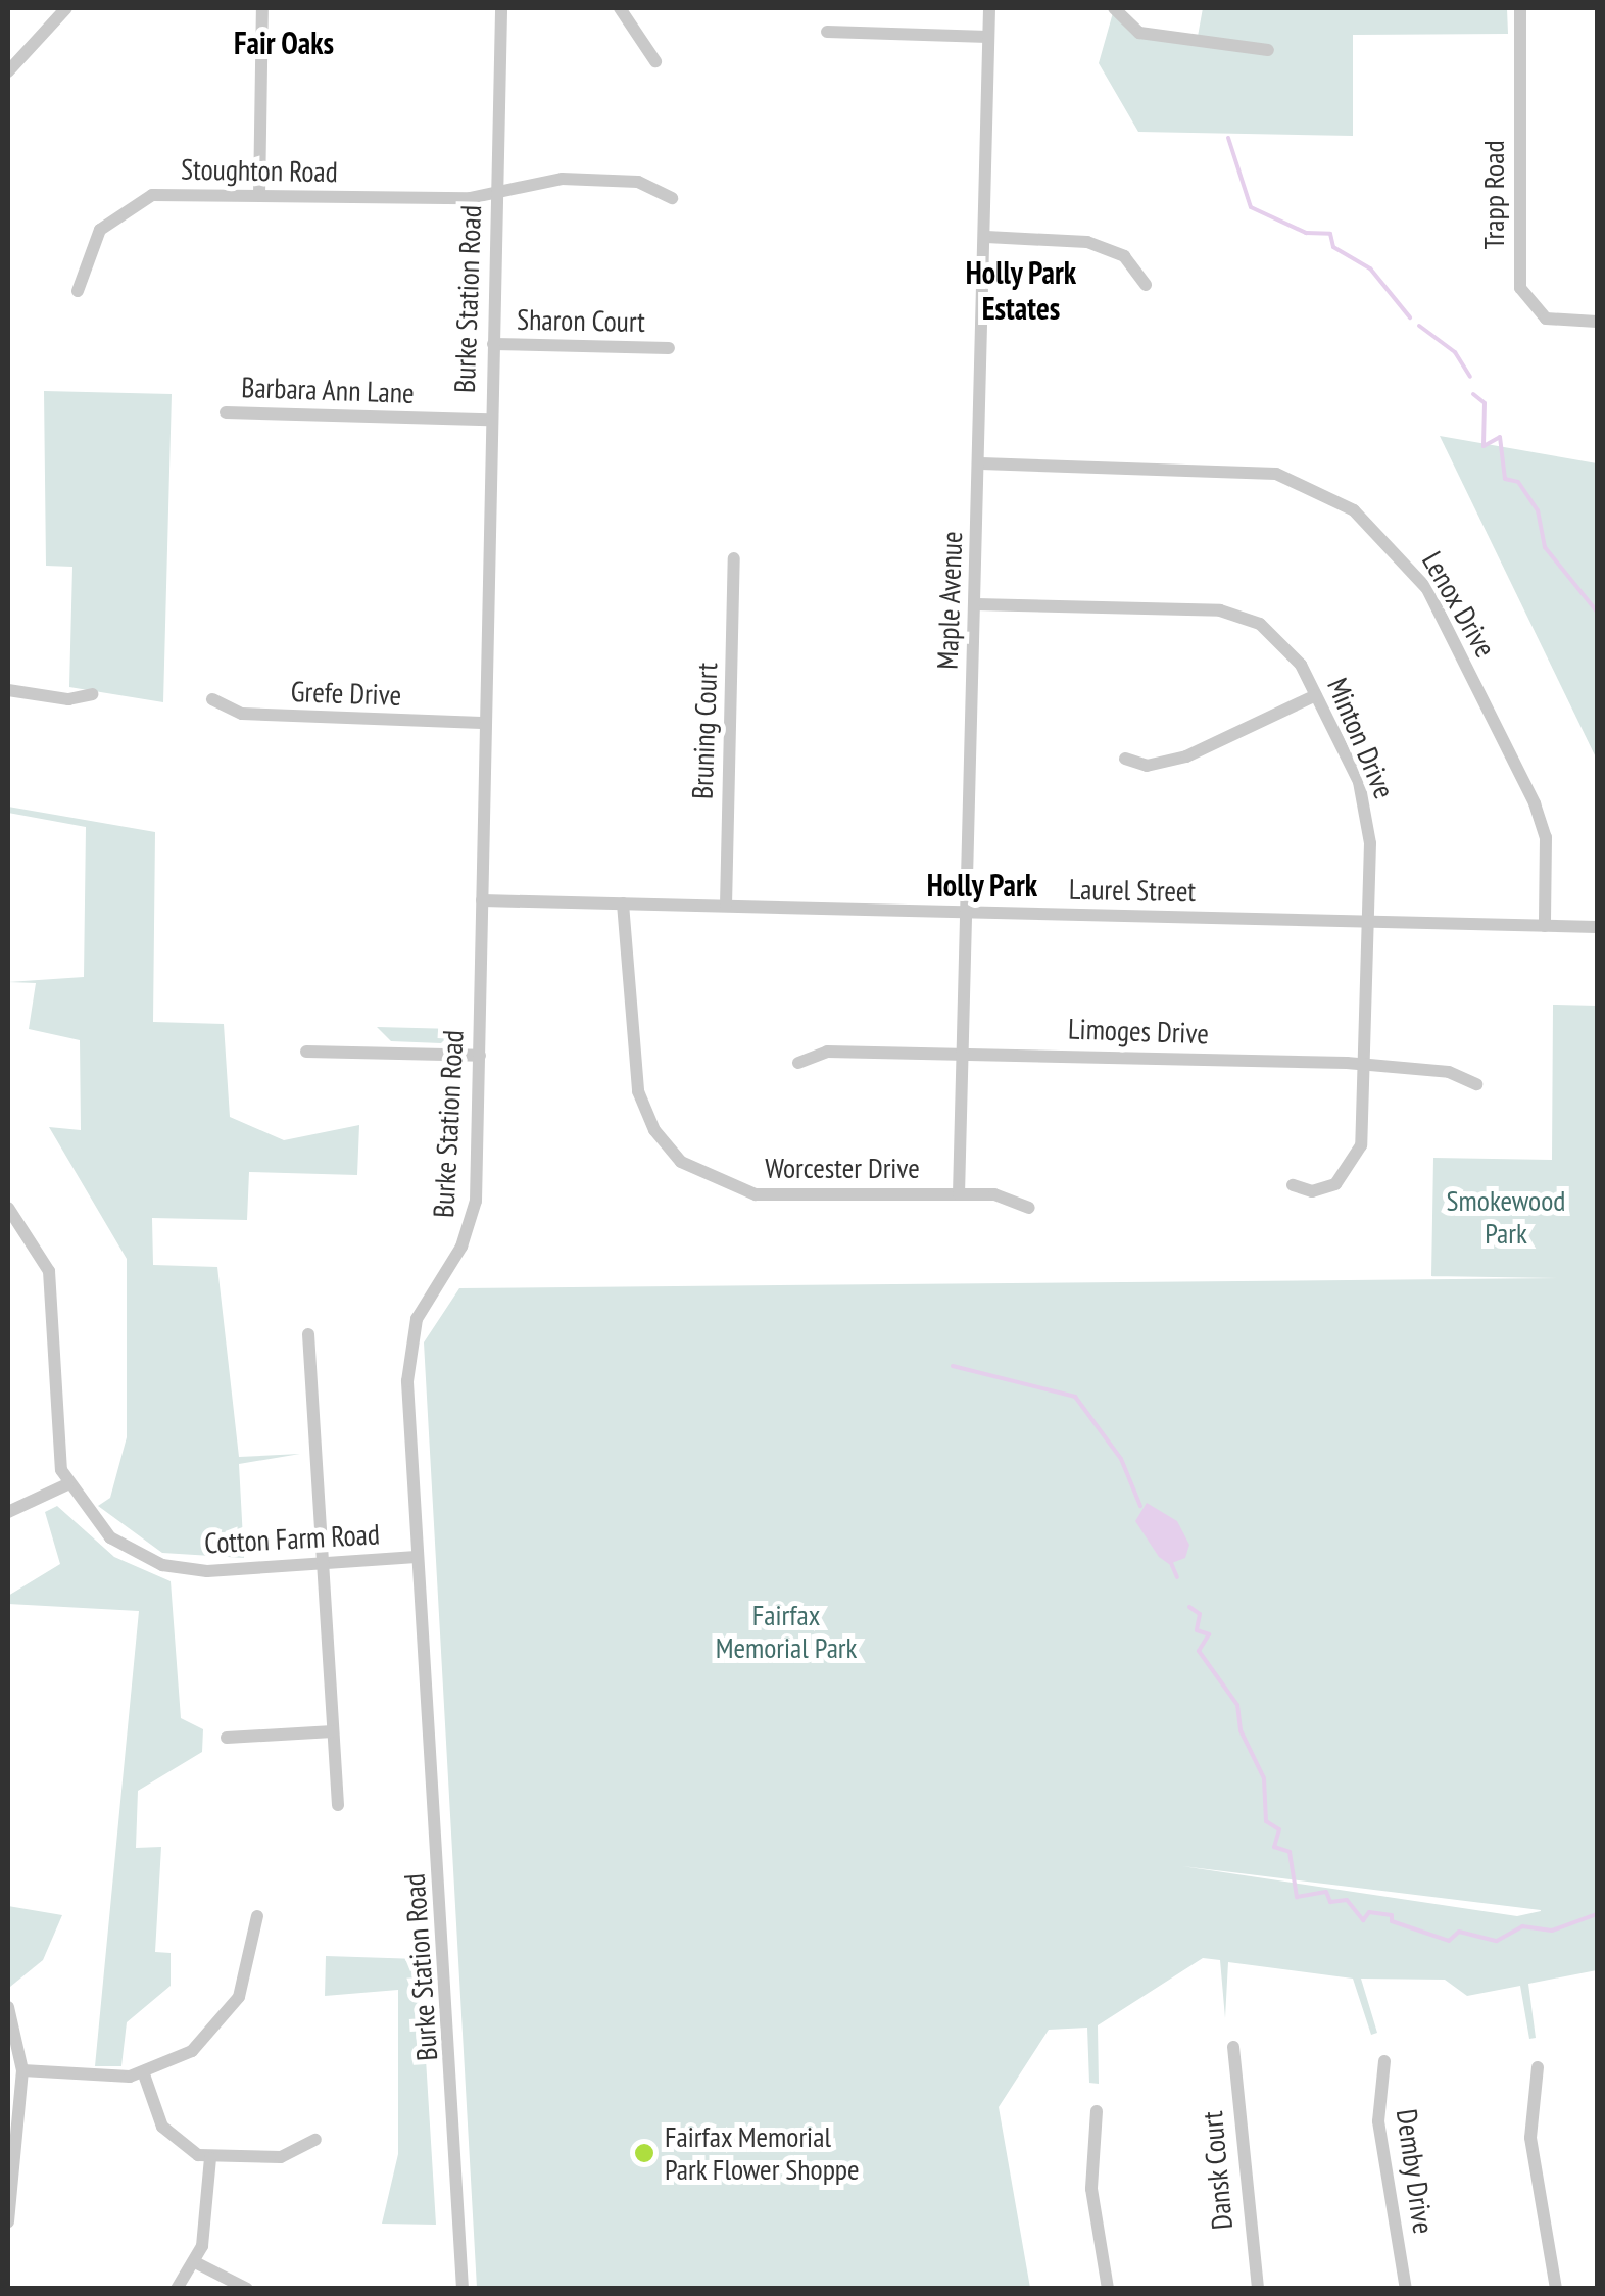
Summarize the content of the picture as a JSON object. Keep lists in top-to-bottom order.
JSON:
{
  "streets": {
    "street": [
      "Stoughton Road",
      "Trapp Road",
      "Burke Station Road",
      "Sharon Court",
      "Barbara Ann Lane",
      "Maple Avenue",
      "Lenox Drive",
      "Grefe Drive",
      "Bruning Court",
      "Minton Drive",
      "Laurel Street",
      "Limoges Drive",
      "Worcester Drive",
      "Cotton Farm Road",
      "Dansk Court",
      "Demby Drive"
    ]
  },
  "crossings": [
    ["Stoughton Road", "Burke Station Road"],
    ["Burke Station Road", "Sharon Court"],
    ["Burke Station Road", "Barbara Ann Lane"],
    ["Burke Station Road", "Grefe Drive"],
    ["Burke Station Road", "Laurel Street"],
    ["Burke Station Road", "Cotton Farm Road"],
    ["Maple Avenue", "Lenox Drive"],
    ["Maple Avenue", "Minton Drive"],
    ["Maple Avenue", "Laurel Street"],
    ["Maple Avenue", "Limoges Drive"],
    ["Maple Avenue", "Worcester Drive"],
    ["Lenox Drive", "Laurel Street"],
    ["Bruning Court", "Laurel Street"],
    ["Minton Drive", "Laurel Street"],
    ["Minton Drive", "Limoges Drive"],
    ["Laurel Street", "Worcester Drive"]
  ],
  "districts": ["Fair Oaks", "Holly Park Estates", "Holly Park"],
  "parks": ["Smokewood Park", "Fairfax Memorial Park"],
  "places": ["Fairfax Memorial Park Flower Shoppe"]
}
